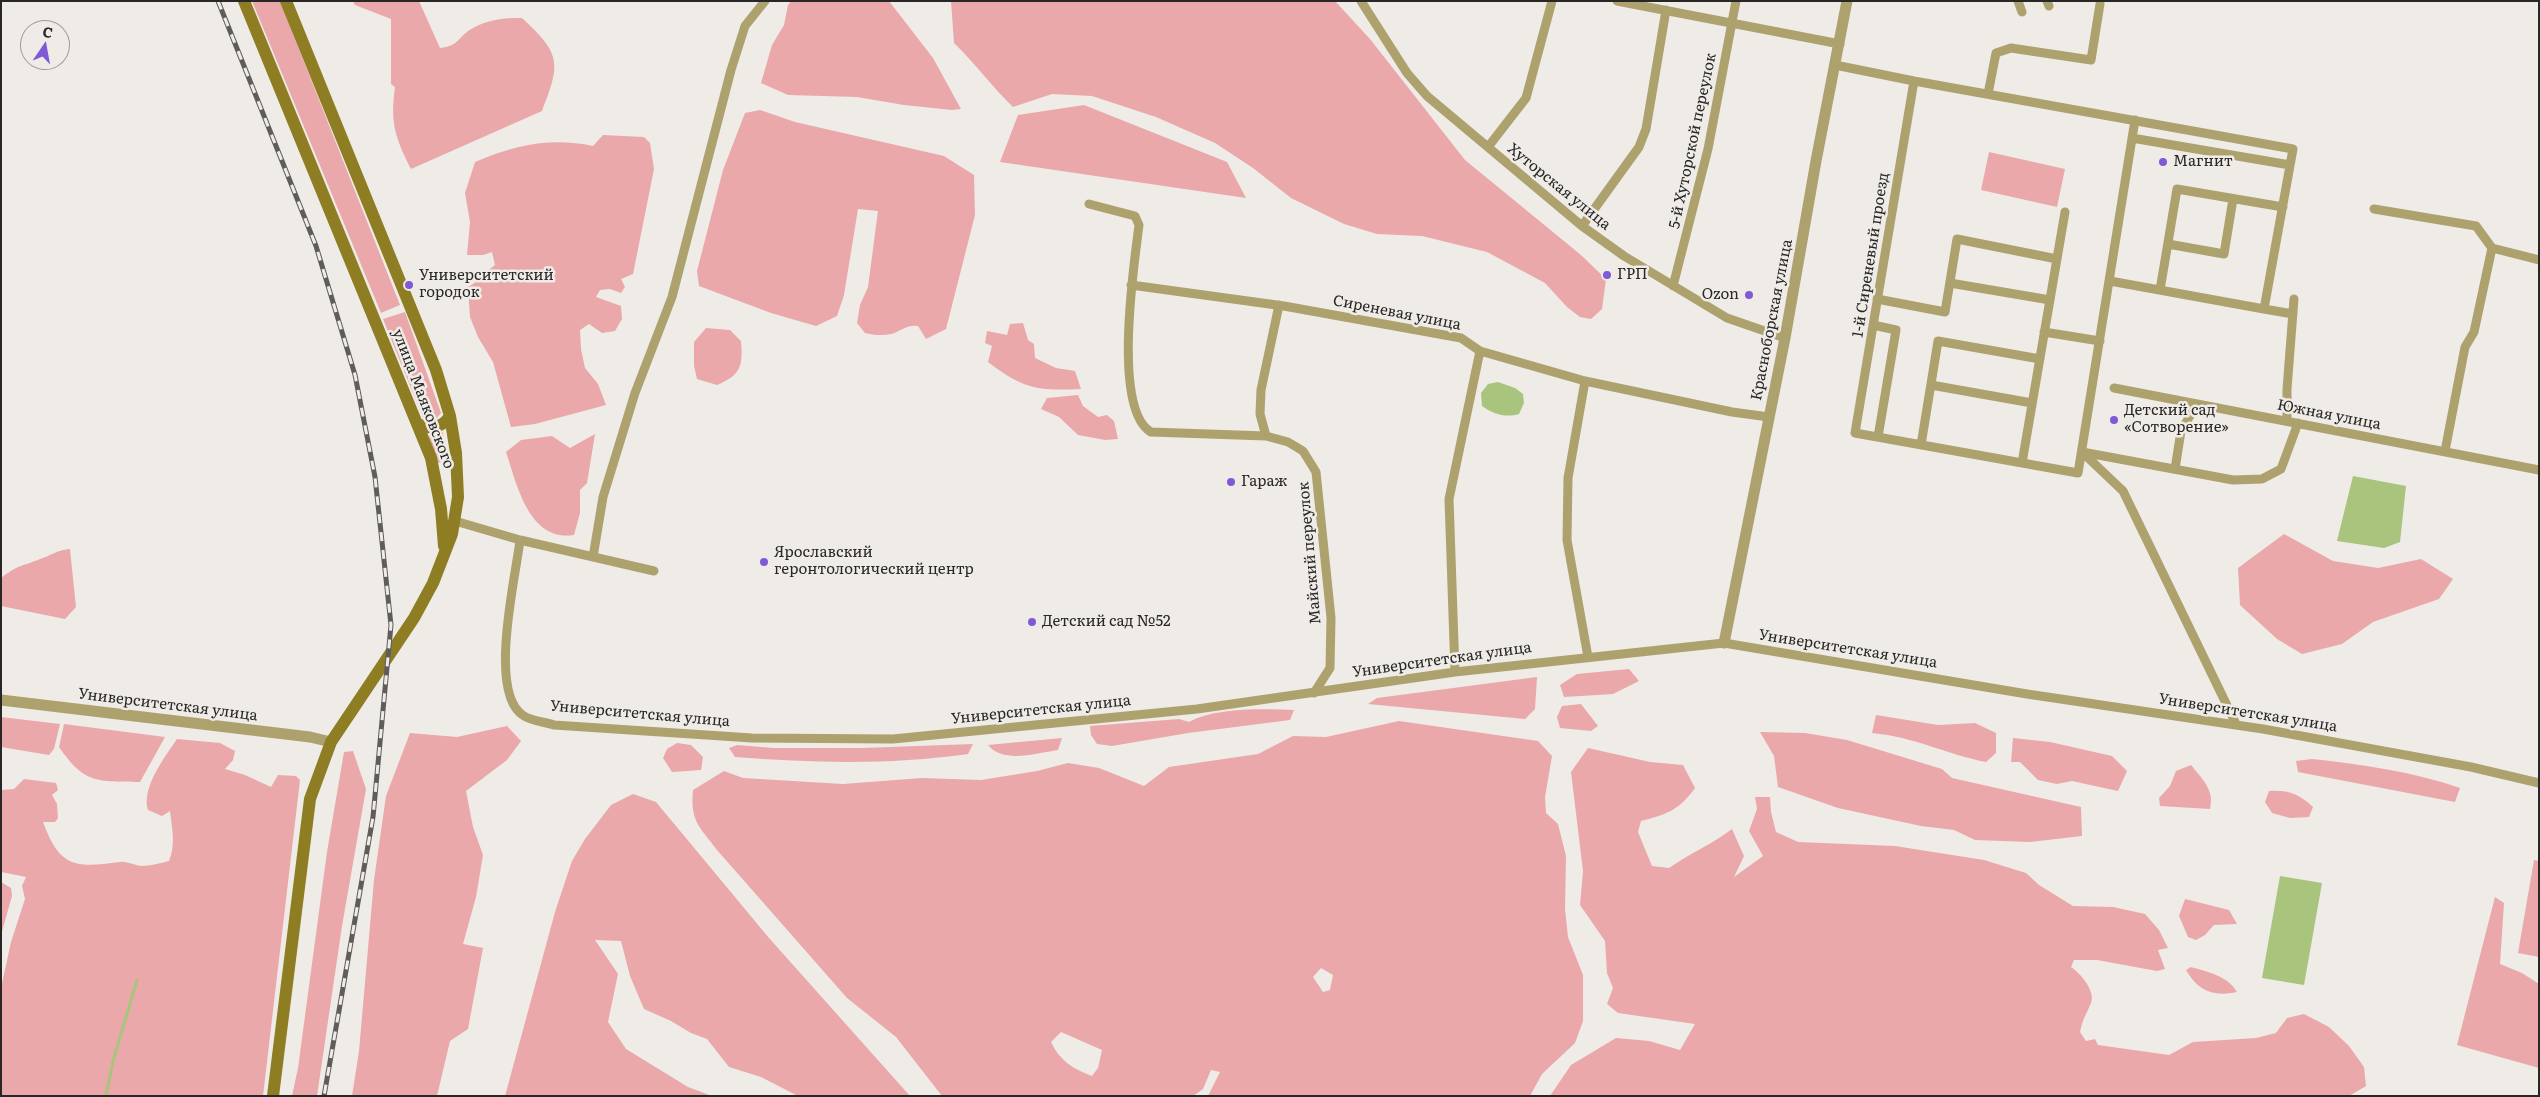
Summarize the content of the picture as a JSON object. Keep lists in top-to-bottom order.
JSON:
{
  "streets": {
    "main road": ["улица Маяковского"],
    "street": [
      "5-й Хуторской переулок",
      "Хуторская улица",
      "1-й Сиреневый проезд",
      "Сиреневая улица",
      "Красноборская улица",
      "Южная улица",
      "Майский переулок",
      "Университетская улица"
    ]
  },
  "crossings": [
    ["5-й Хуторской переулок", "Хуторская улица"],
    ["Хуторская улица", "Красноборская улица"],
    ["Сиреневая улица", "Красноборская улица"],
    ["Сиреневая улица", "Майский переулок"],
    ["Красноборская улица", "Университетская улица"],
    ["Майский переулок", "Университетская улица"]
  ],
  "places": [
    "Магнит",
    "ГРП",
    "Университетский городок",
    "Ozon",
    "Детский сад «Сотворение»",
    "Гараж",
    "Ярославский геронтологический центр",
    "Детский сад №52"
  ],
  "north": "top"
}
